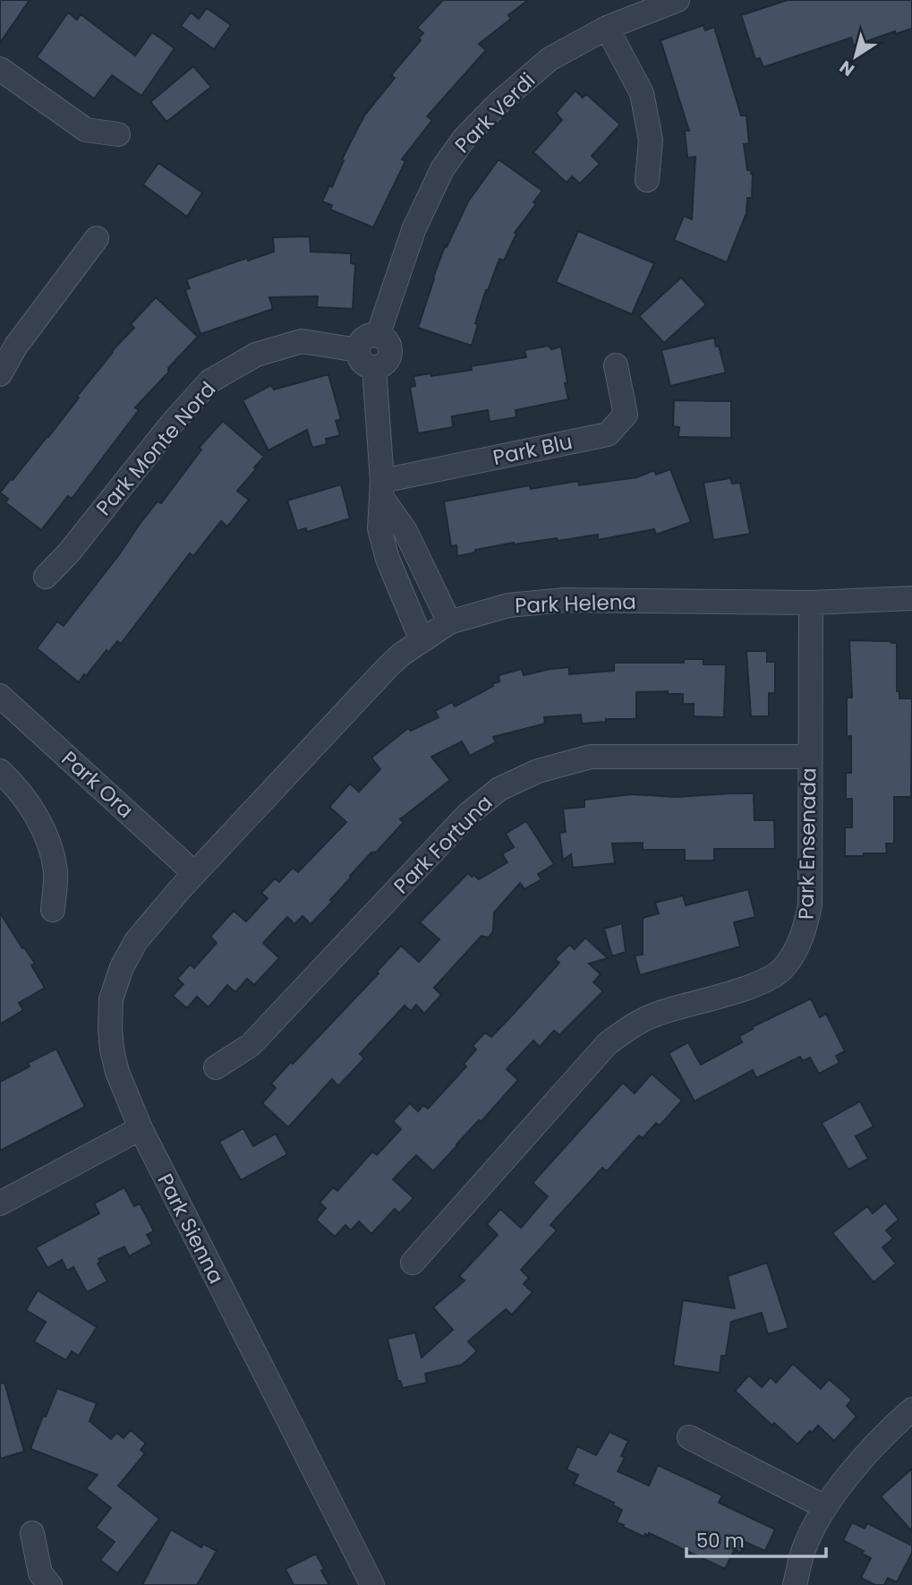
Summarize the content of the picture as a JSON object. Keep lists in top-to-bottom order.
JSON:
{
  "streets": {
    "street": [
      "Park Verdi",
      "Park Monte Nord",
      "Park Blu",
      "Park Helena",
      "Park Ora",
      "Park Ensenada",
      "Park Fortuna",
      "Park Sienna"
    ]
  },
  "crossings": [
    ["Park Verdi", "Park Monte Nord"],
    ["Park Helena", "Park Ora"],
    ["Park Helena", "Park Ensenada"],
    ["Park Helena", "Park Sienna"],
    ["Park Ora", "Park Sienna"],
    ["Park Ensenada", "Park Fortuna"]
  ],
  "scale_bar": "50 m",
  "north": "bottom left"
}
